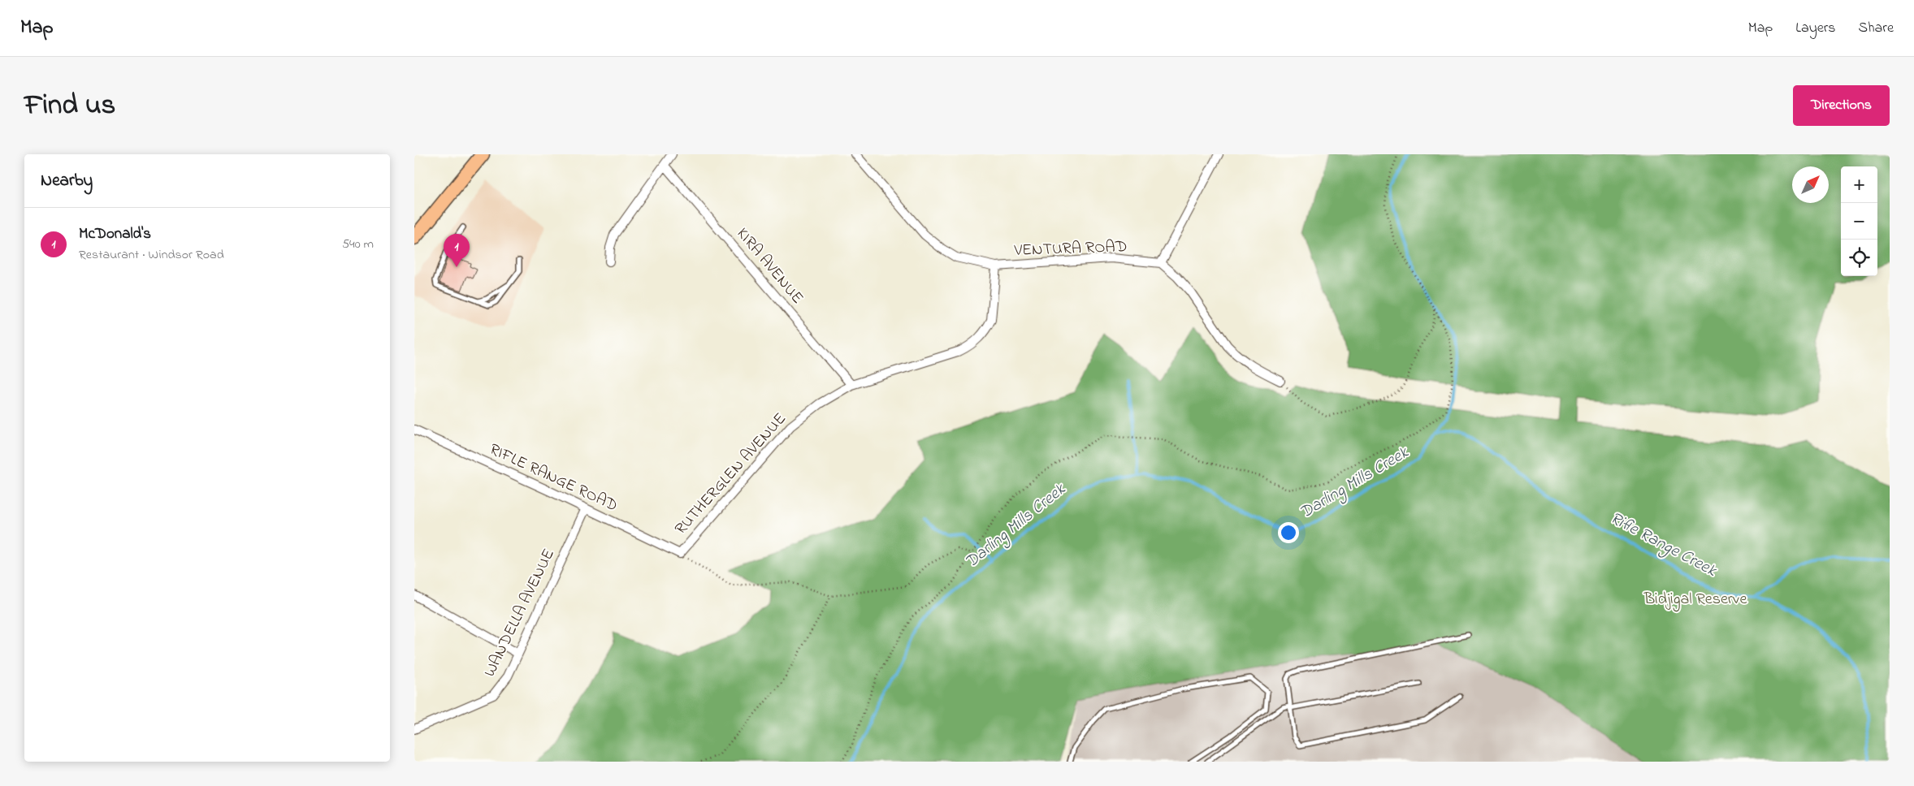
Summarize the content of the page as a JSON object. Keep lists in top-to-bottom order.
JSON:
{
  "streets": {
    "street": [
      "VENTURA ROAD",
      "KIRA AVENUE",
      "RUTHERGLEN AVENUE",
      "RIFLE RANGE ROAD",
      "WANDELLA AVENUE"
    ]
  },
  "crossings": [
    ["VENTURA ROAD", "RUTHERGLEN AVENUE"],
    ["KIRA AVENUE", "RUTHERGLEN AVENUE"],
    ["RUTHERGLEN AVENUE", "RIFLE RANGE ROAD"],
    ["RIFLE RANGE ROAD", "WANDELLA AVENUE"]
  ],
  "water": ["Darling Mills Creek", "Rifle Range Creek"],
  "parks": ["Bidjigal Reserve"],
  "north": "top right",
  "page": {
    "header": "Map",
    "nav": ["Map", "Layers", "Share"],
    "title": "Find us",
    "buttons": "Directions",
    "heading": "Nearby",
    "map_buttons": ["+", "−"],
    "list": [
      {
        "mark": "1",
        "name": "McDonald's",
        "note": "Restaurant · Windsor Road",
        "value": "540 m"
      }
    ],
    "pins": "1"
  }
}
